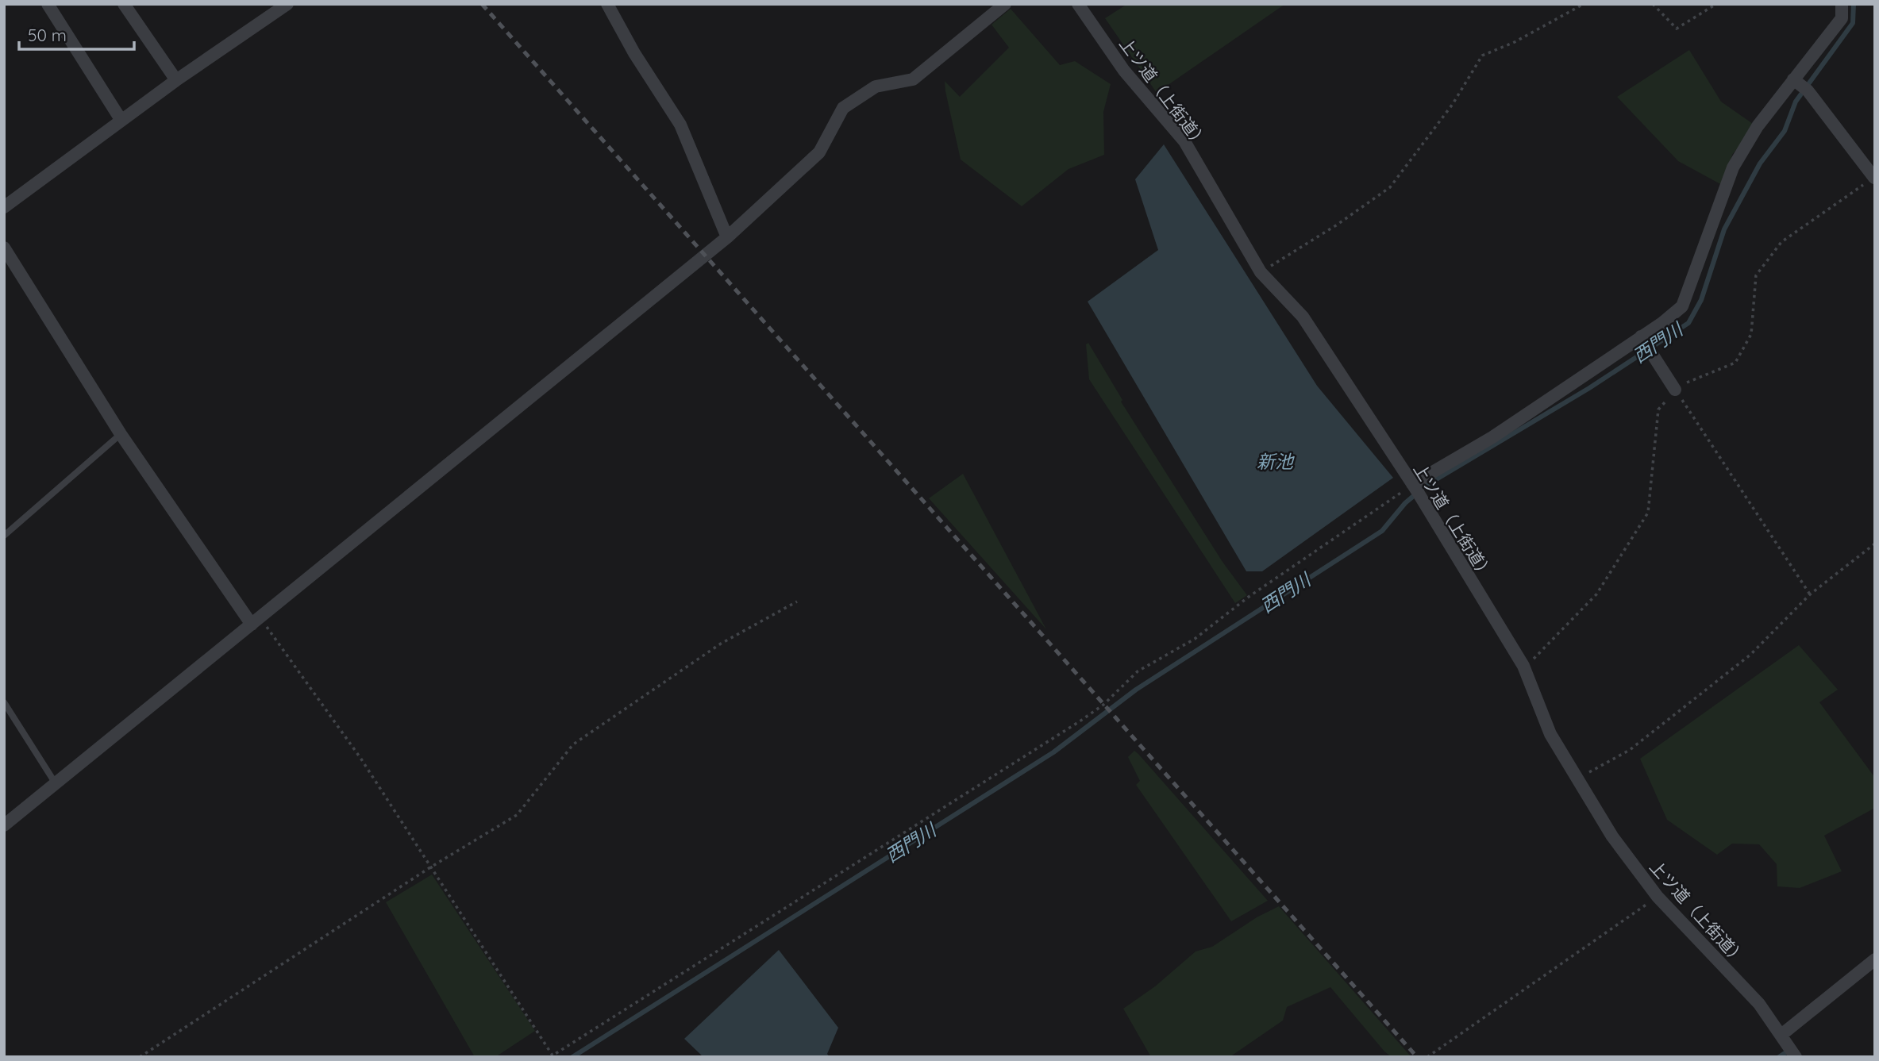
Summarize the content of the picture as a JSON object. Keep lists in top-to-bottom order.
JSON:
{
  "streets": {
    "street": ["上ツ道（上街道）"]
  },
  "water": ["西門川", "新池"],
  "scale_bar": "50 m"
}
